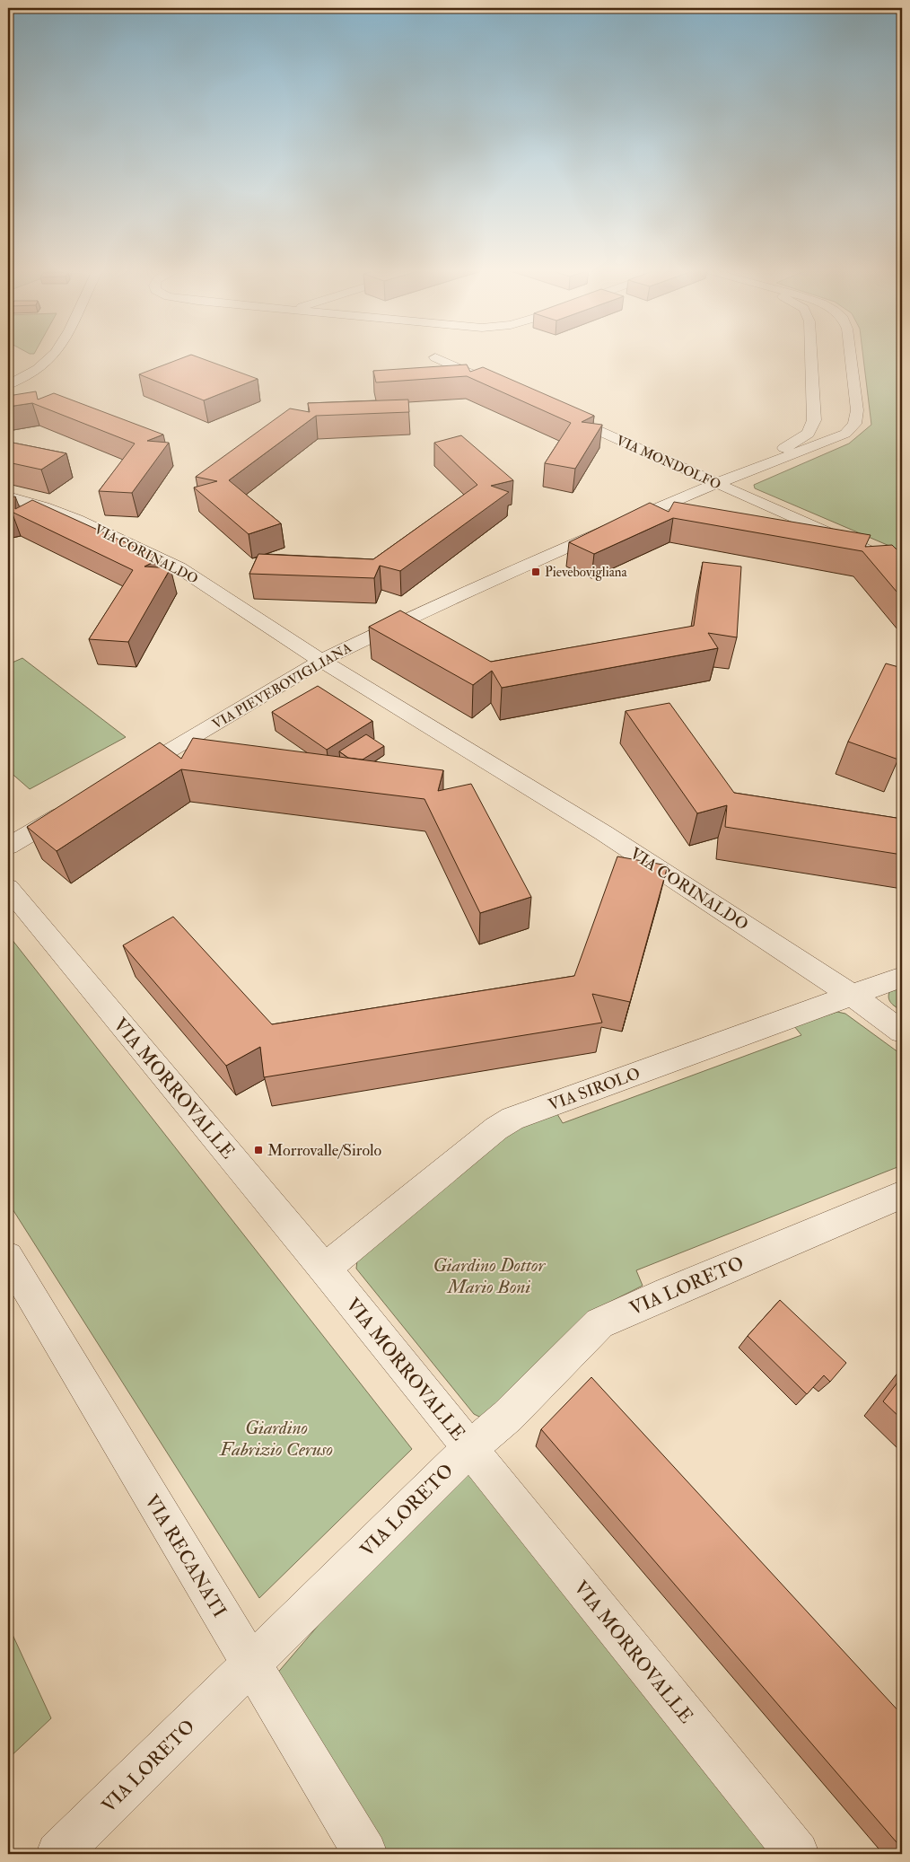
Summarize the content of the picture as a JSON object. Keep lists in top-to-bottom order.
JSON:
{
  "streets": {
    "street": [
      "VIA MONDOLFO",
      "VIA CORINALDO",
      "VIA PIEVEBOVIGLIANA",
      "VIA MORROVALLE",
      "VIA SIROLO",
      "VIA LORETO",
      "VIA RECANATI"
    ]
  },
  "crossings": [
    ["VIA MONDOLFO", "VIA PIEVEBOVIGLIANA"],
    ["VIA CORINALDO", "VIA PIEVEBOVIGLIANA"],
    ["VIA CORINALDO", "VIA SIROLO"],
    ["VIA MORROVALLE", "VIA SIROLO"],
    ["VIA MORROVALLE", "VIA LORETO"],
    ["VIA LORETO", "VIA RECANATI"]
  ],
  "parks": ["Giardino Dottor Mario Boni", "Giardino Fabrizio Ceruso"],
  "places": {
    "transit": ["Pievebovigliana", "Morrovalle/Sirolo"]
  }
}
